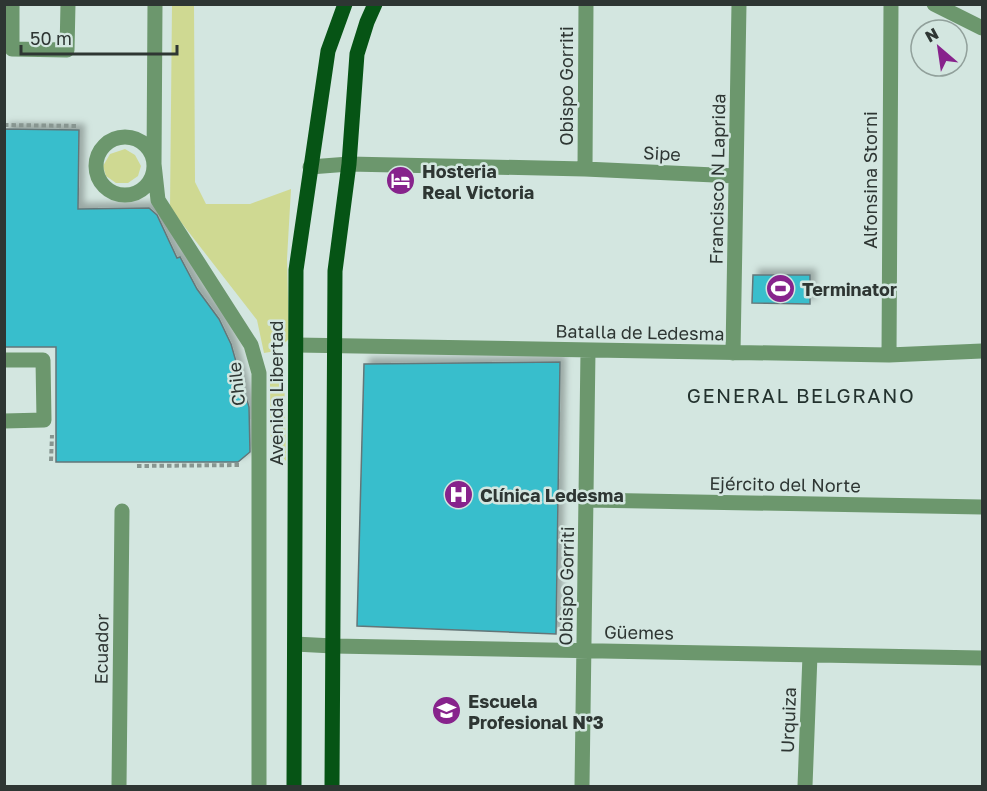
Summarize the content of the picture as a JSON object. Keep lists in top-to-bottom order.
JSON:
{
  "streets": {
    "main road": ["Avenida Libertad"],
    "street": [
      "Obispo Gorriti",
      "Sipe",
      "Francisco N Laprida",
      "Alfonsina Storni",
      "Batalla de Ledesma",
      "Chile",
      "Ejército del Norte",
      "Güemes",
      "Ecuador",
      "Urquiza"
    ]
  },
  "crossings": [
    ["Obispo Gorriti", "Sipe"],
    ["Obispo Gorriti", "Batalla de Ledesma"],
    ["Obispo Gorriti", "Ejército del Norte"],
    ["Obispo Gorriti", "Güemes"],
    ["Sipe", "Francisco N Laprida"],
    ["Sipe", "Avenida Libertad"],
    ["Francisco N Laprida", "Batalla de Ledesma"],
    ["Alfonsina Storni", "Batalla de Ledesma"],
    ["Batalla de Ledesma", "Avenida Libertad"],
    ["Avenida Libertad", "Güemes"],
    ["Güemes", "Urquiza"]
  ],
  "districts": ["GENERAL BELGRANO"],
  "places": {
    "hotel": ["Hosteria Real Victoria"],
    "sports": ["Terminator"],
    "hospital": ["Clínica Ledesma"],
    "school or university": ["Escuela Profesional Nº3"]
  },
  "scale_bar": "50 m",
  "north": "top left"
}
